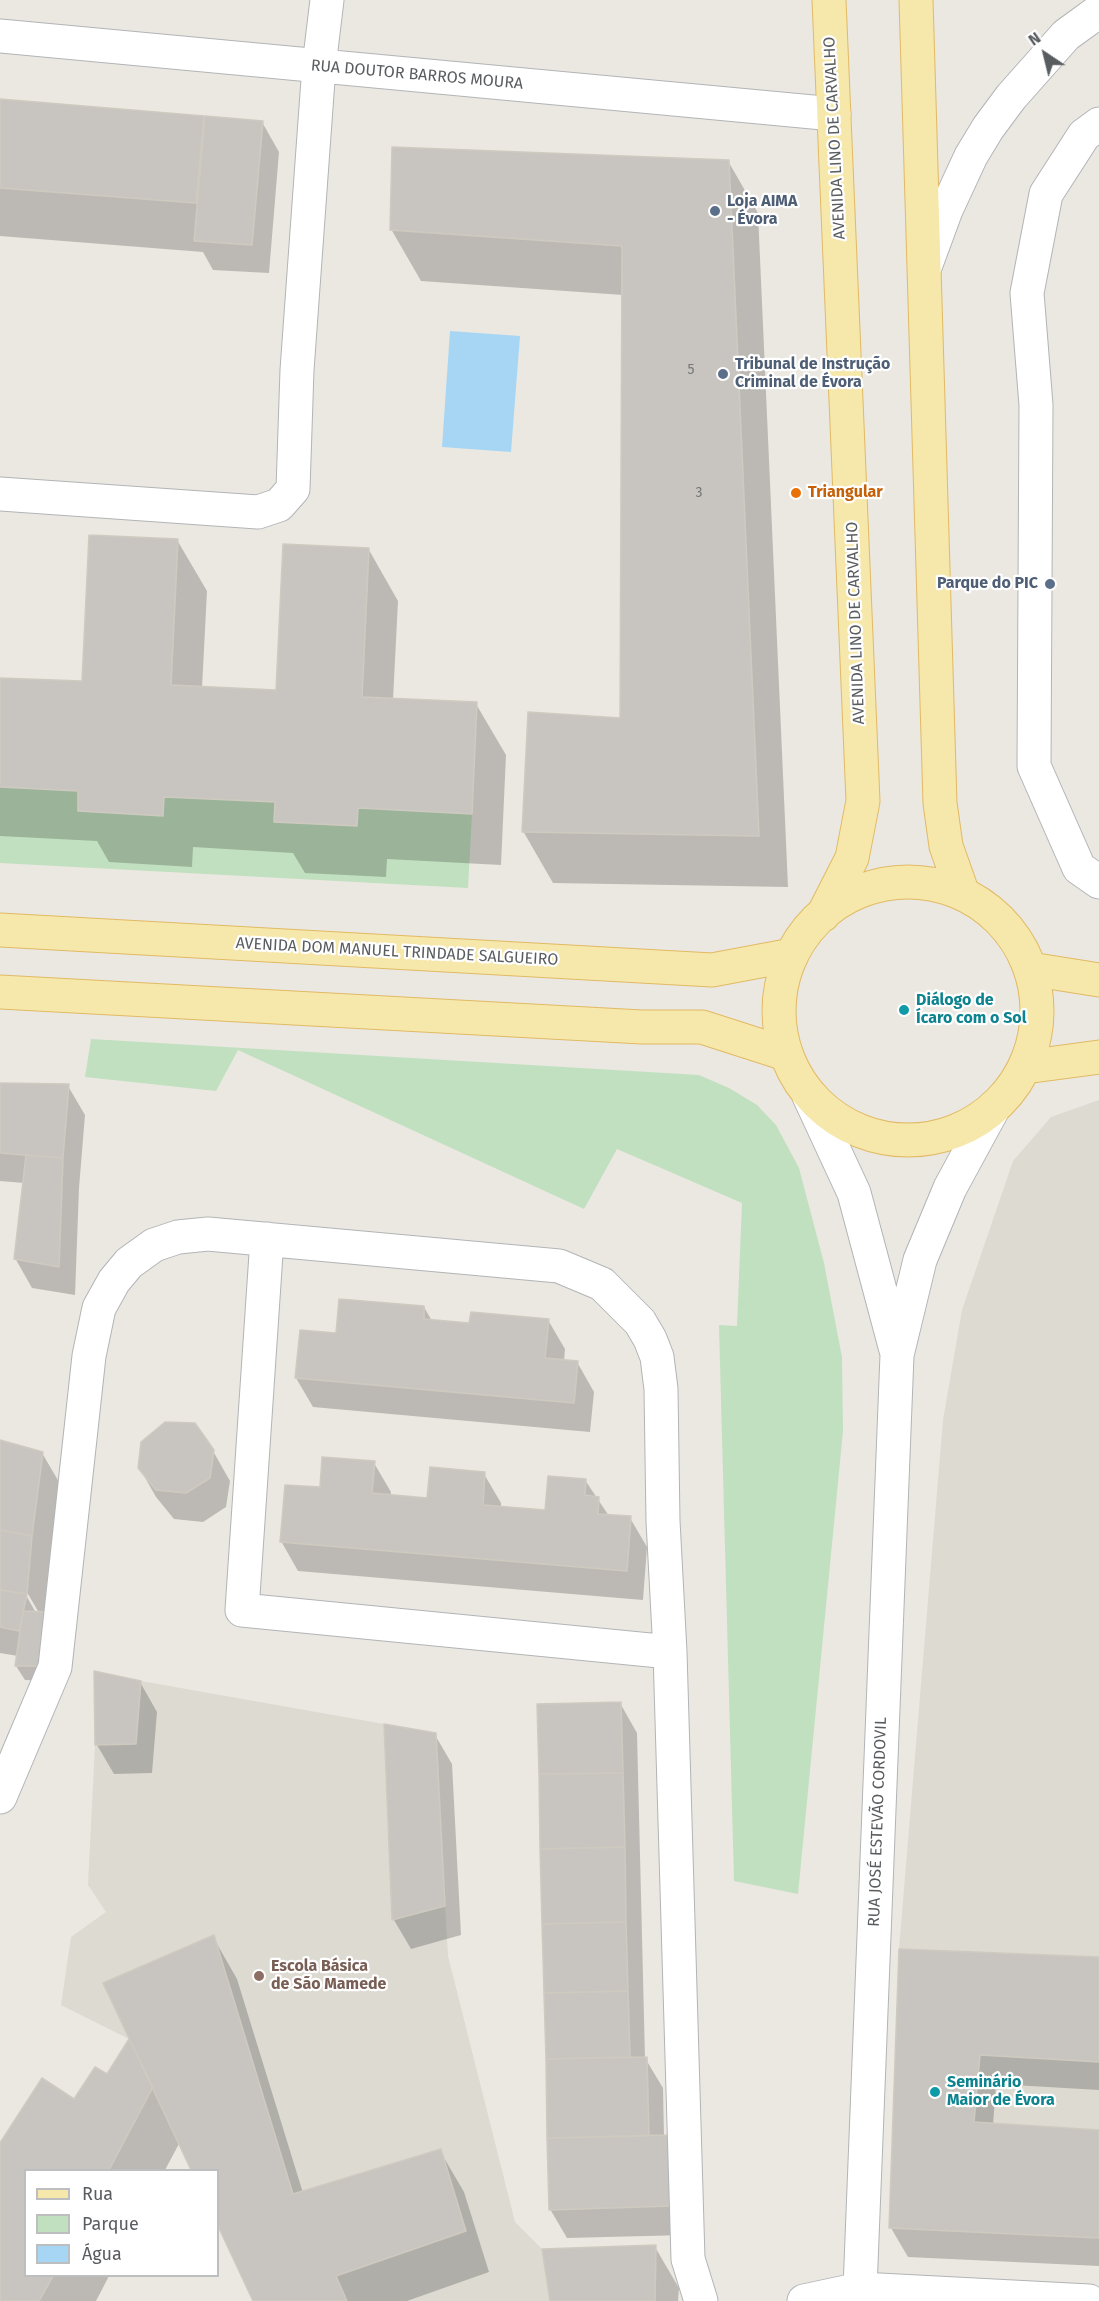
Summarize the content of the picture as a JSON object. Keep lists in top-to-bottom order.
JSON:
{
  "streets": {
    "main road": ["AVENIDA LINO DE CARVALHO", "AVENIDA DOM MANUEL TRINDADE SALGUEIRO"],
    "street": ["RUA DOUTOR BARROS MOURA", "RUA JOSÉ ESTEVÃO CORDOVIL"]
  },
  "crossings": [
    ["RUA DOUTOR BARROS MOURA", "AVENIDA LINO DE CARVALHO"]
  ],
  "places": [
    "Loja AIMA - Évora",
    "Tribunal de Instrução Criminal de Évora",
    "Triangular",
    "Parque do PIC",
    "Diálogo de Ícaro com o Sol",
    "Escola Básica de São Mamede",
    "Seminário Maior de Évora"
  ],
  "house_numbers": ["5", "3"],
  "legend": ["Rua", "Parque", "Água"],
  "north": "top left"
}
